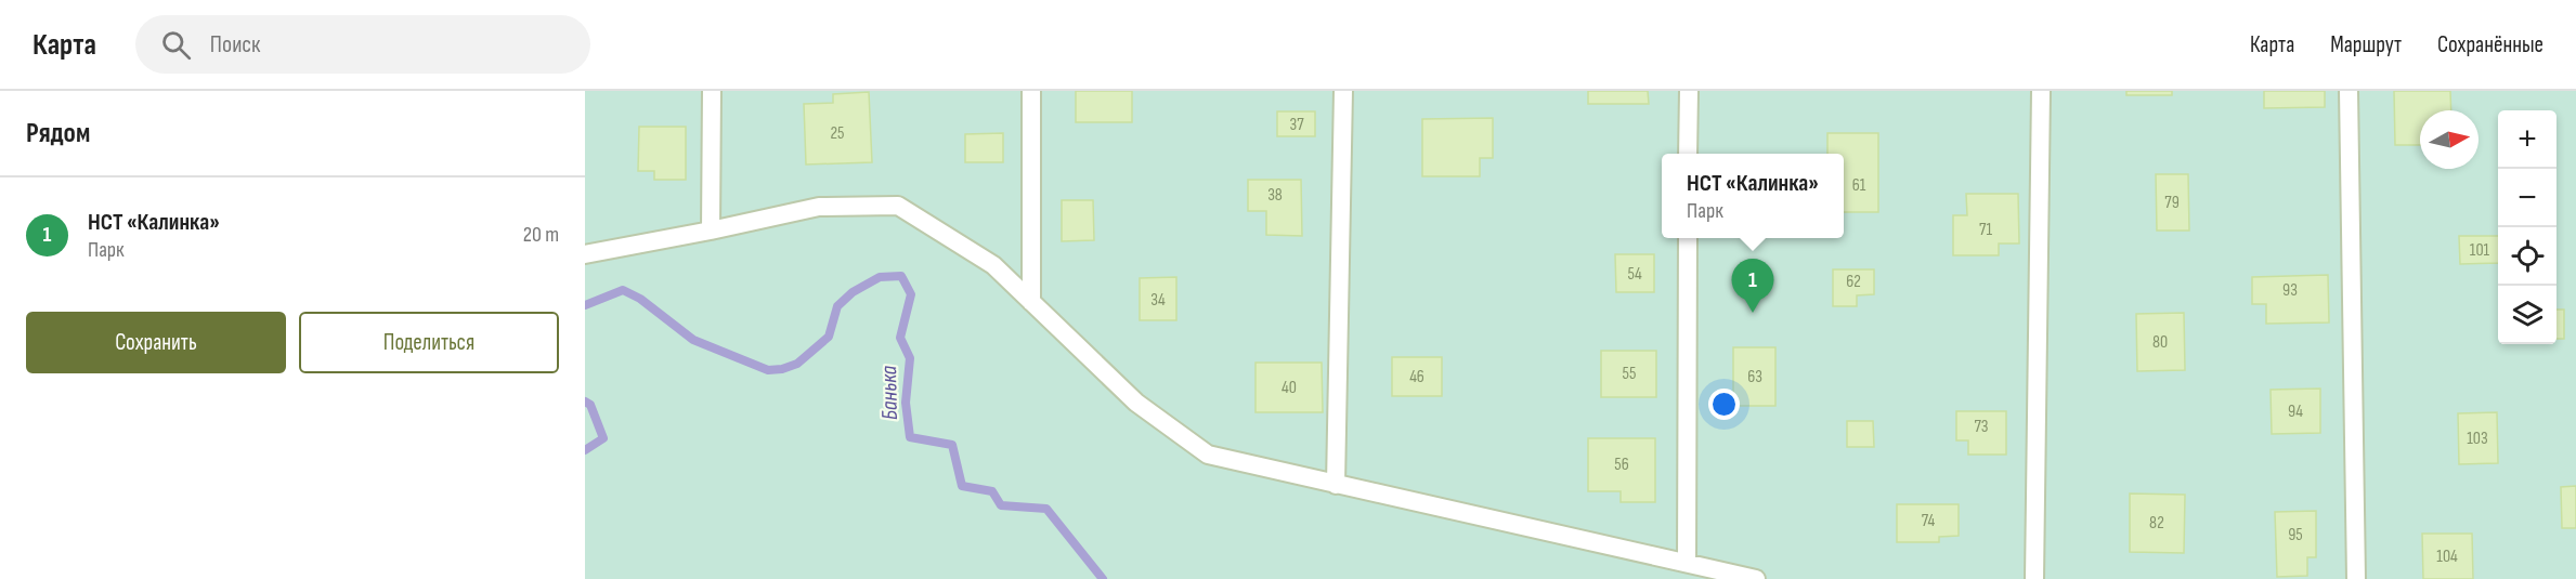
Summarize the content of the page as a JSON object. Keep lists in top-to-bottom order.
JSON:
{
  "water": ["Банька"],
  "house_numbers": [
    "37",
    "25",
    "61",
    "38",
    "79",
    "71",
    "101",
    "54",
    "62",
    "93",
    "34",
    "80",
    "55",
    "46",
    "63",
    "40",
    "94",
    "73",
    "103",
    "56",
    "74",
    "82",
    "95",
    "104"
  ],
  "north": "right",
  "page": {
    "header": "Карта",
    "search": "Поиск",
    "nav": ["Карта", "Маршрут", "Сохранённые"],
    "heading": "Рядом",
    "map_buttons": ["+", "−"],
    "popup": ["НСТ «Калинка»", "Парк"],
    "list": [
      {
        "mark": "1",
        "name": "НСТ «Калинка»",
        "note": "Парк",
        "value": "20 m"
      }
    ],
    "pins": "1",
    "buttons": ["Сохранить", "Поделиться"]
  }
}
